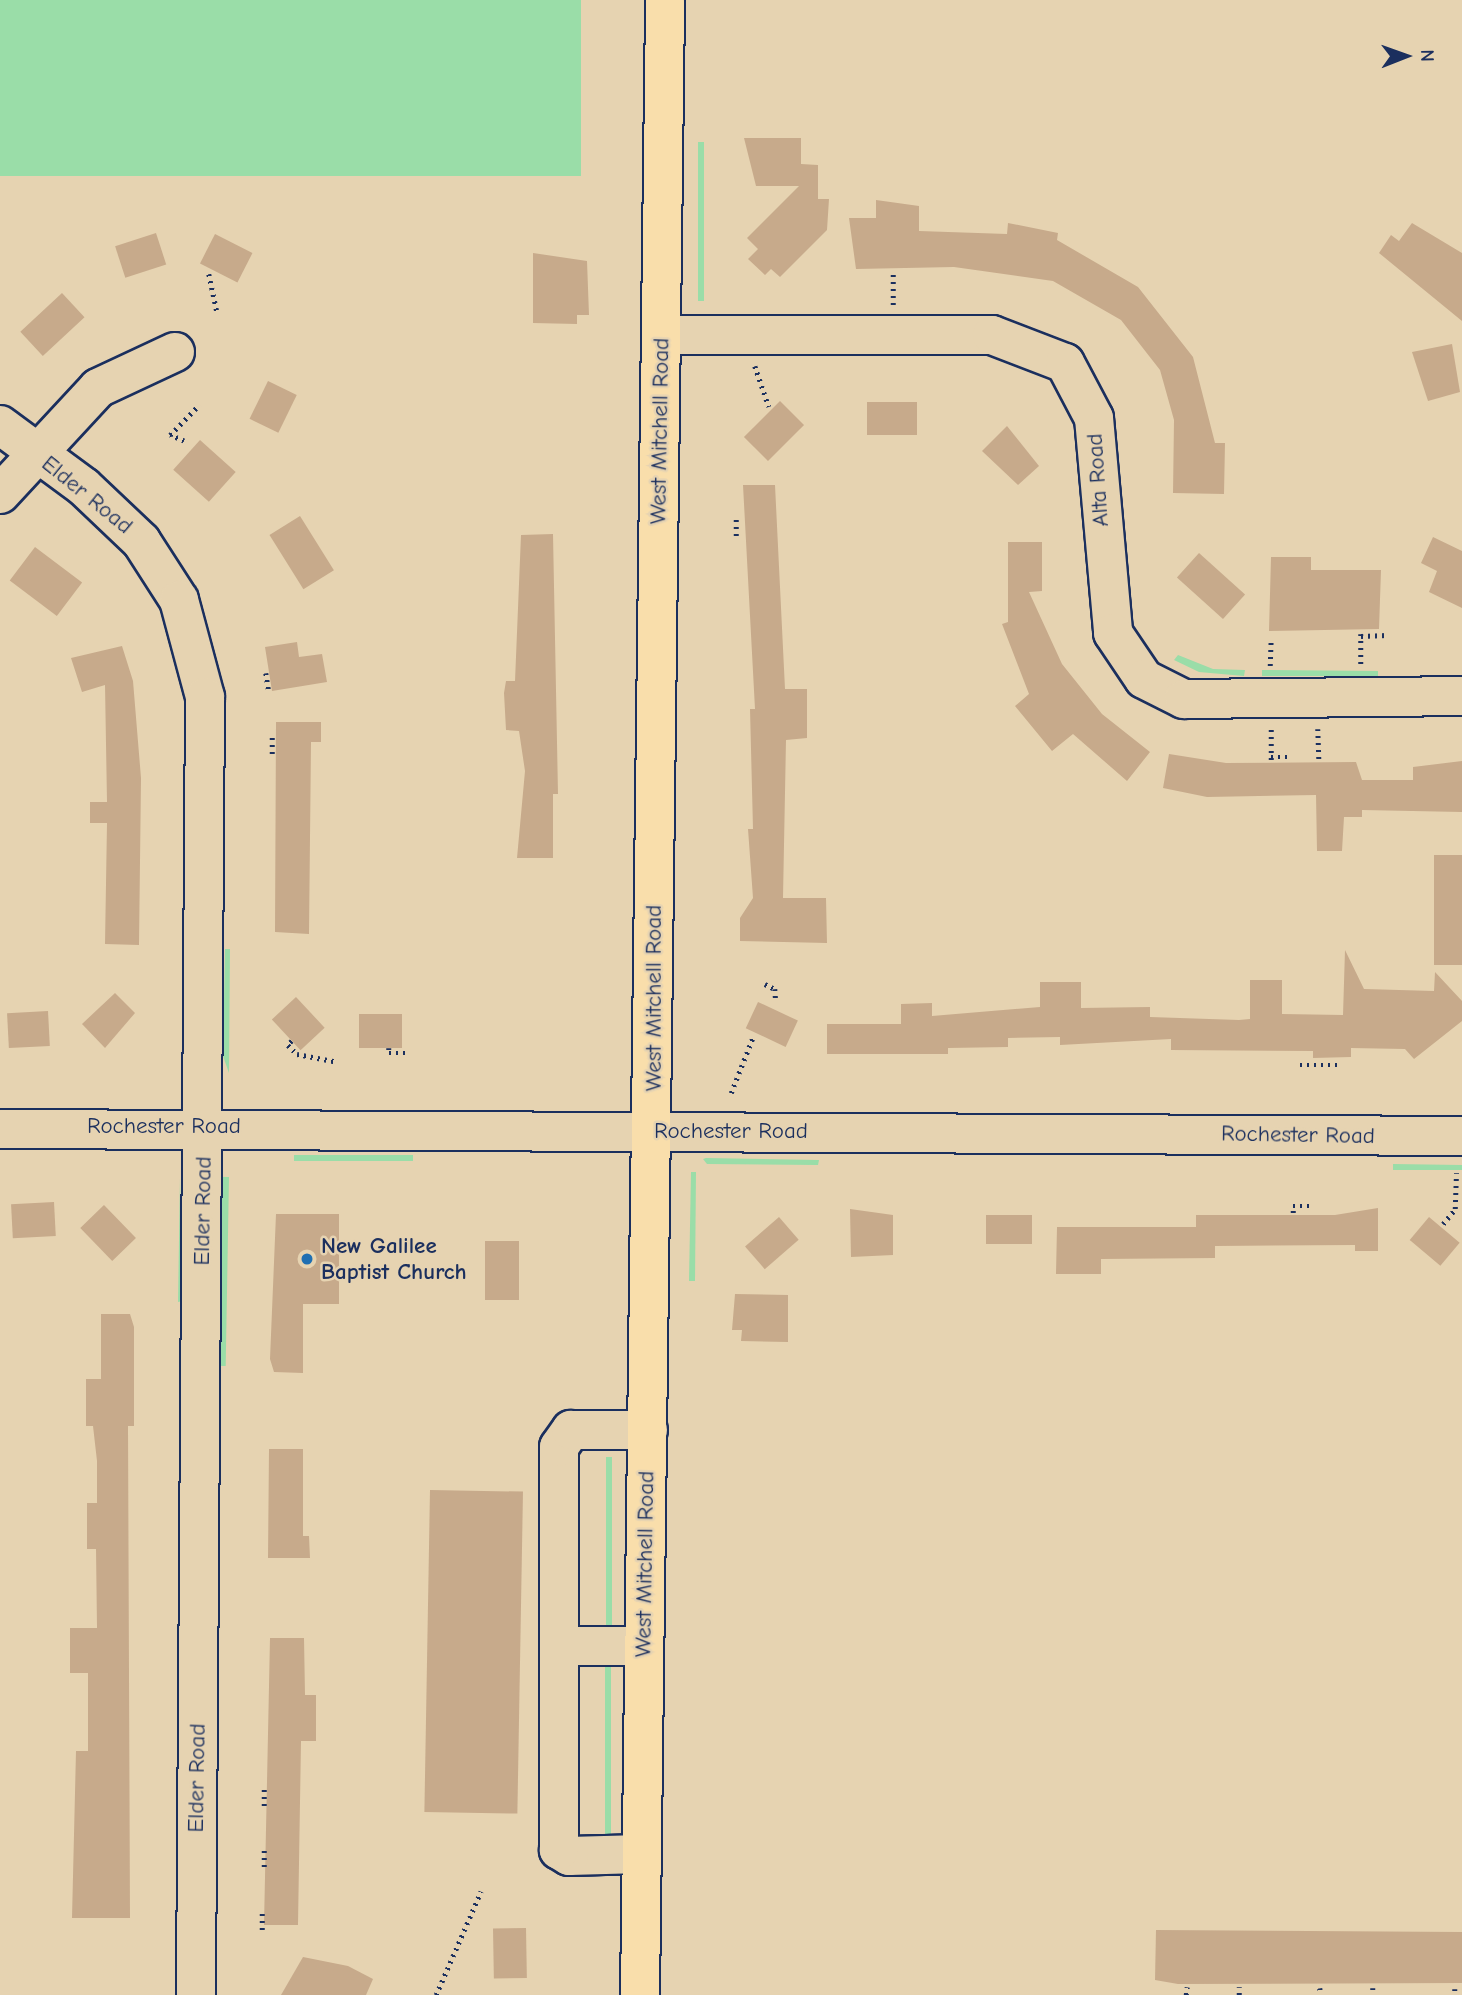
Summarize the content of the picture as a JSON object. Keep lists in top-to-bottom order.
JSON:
{
  "streets": {
    "main road": ["West Mitchell Road"],
    "street": ["Alta Road", "Elder Road", "Rochester Road"]
  },
  "crossings": [
    ["West Mitchell Road", "Alta Road"],
    ["West Mitchell Road", "Rochester Road"],
    ["Elder Road", "Rochester Road"]
  ],
  "places": ["New Galilee Baptist Church"],
  "north": "right"
}
